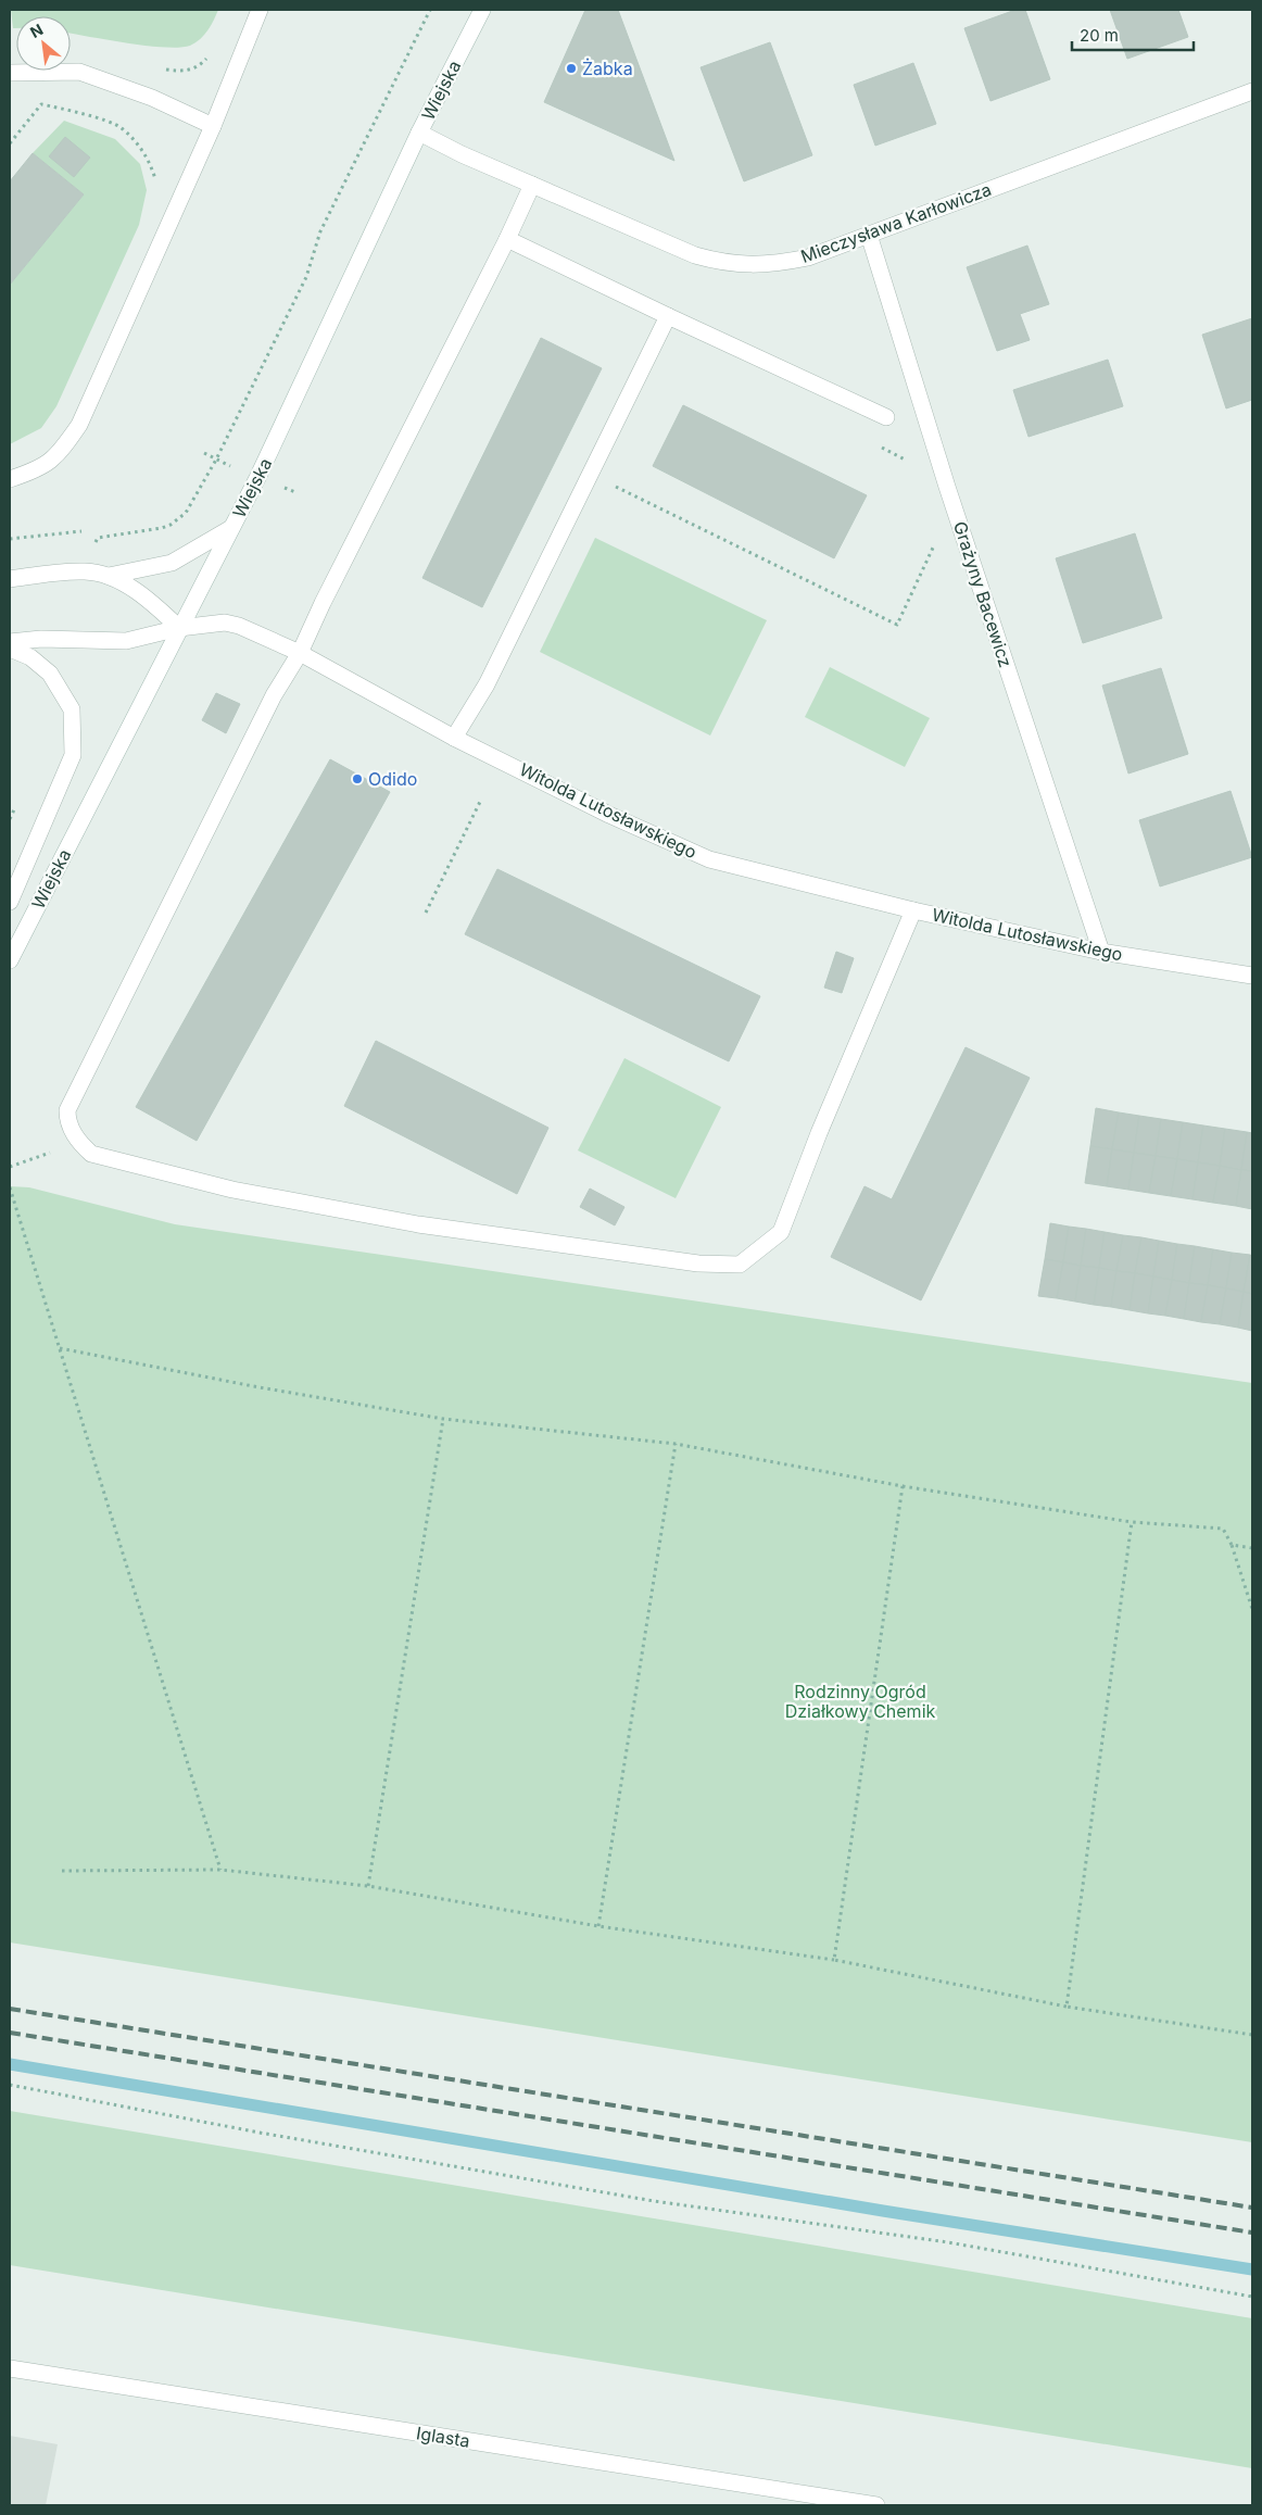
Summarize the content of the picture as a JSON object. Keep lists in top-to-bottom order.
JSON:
{
  "streets": {
    "street": [
      "Wiejska",
      "Mieczysława Karłowicza",
      "Grażyny Bacewicz",
      "Witolda Lutosławskiego",
      "Iglasta"
    ]
  },
  "crossings": [
    ["Wiejska", "Mieczysława Karłowicza"],
    ["Wiejska", "Witolda Lutosławskiego"],
    ["Mieczysława Karłowicza", "Grażyny Bacewicz"],
    ["Grażyny Bacewicz", "Witolda Lutosławskiego"]
  ],
  "parks": ["Rodzinny Ogród Działkowy Chemik"],
  "places": ["Żabka", "Odido"],
  "scale_bar": "20 m",
  "north": "top left"
}
